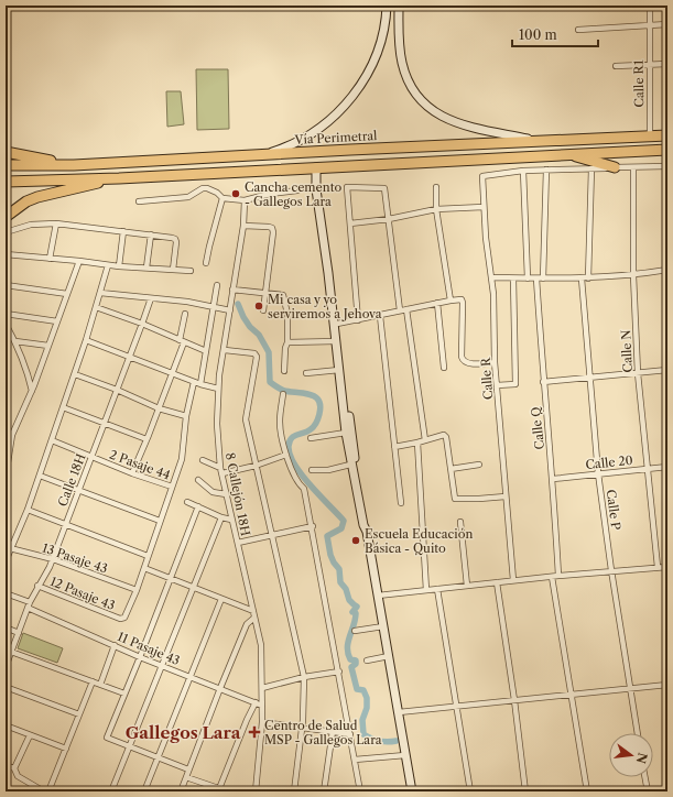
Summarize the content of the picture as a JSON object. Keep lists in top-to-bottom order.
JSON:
{
  "streets": {
    "highway": ["Vía Perimetral"],
    "street": [
      "Calle R1",
      "Calle N",
      "Calle R",
      "Calle Q",
      "Calle 20",
      "2 Pasaje 44",
      "Calle 18H",
      "8 Callejón 18H",
      "Calle P",
      "13 Pasaje 43",
      "12 Pasaje 43",
      "11 Pasaje 43"
    ]
  },
  "crossings": [
    ["Calle R1", "Vía Perimetral"],
    ["Calle N", "Calle 20"],
    ["Calle Q", "Calle 20"],
    ["Calle 20", "Calle P"],
    ["2 Pasaje 44", "Calle 18H"],
    ["Calle 18H", "13 Pasaje 43"],
    ["Calle 18H", "12 Pasaje 43"],
    ["Calle 18H", "11 Pasaje 43"],
    ["8 Callejón 18H", "11 Pasaje 43"],
    ["13 Pasaje 43", "12 Pasaje 43"]
  ],
  "districts": ["Gallegos Lara"],
  "places": {
    "other": ["Cancha cemento - Gallegos Lara", "Mi casa y yo serviremos a Jehova", "Escuela Educación Básica - Quito"],
    "health": ["Centro de Salud MSP - Gallegos Lara"]
  },
  "scale_bar": "100 m",
  "north": "right"
}
